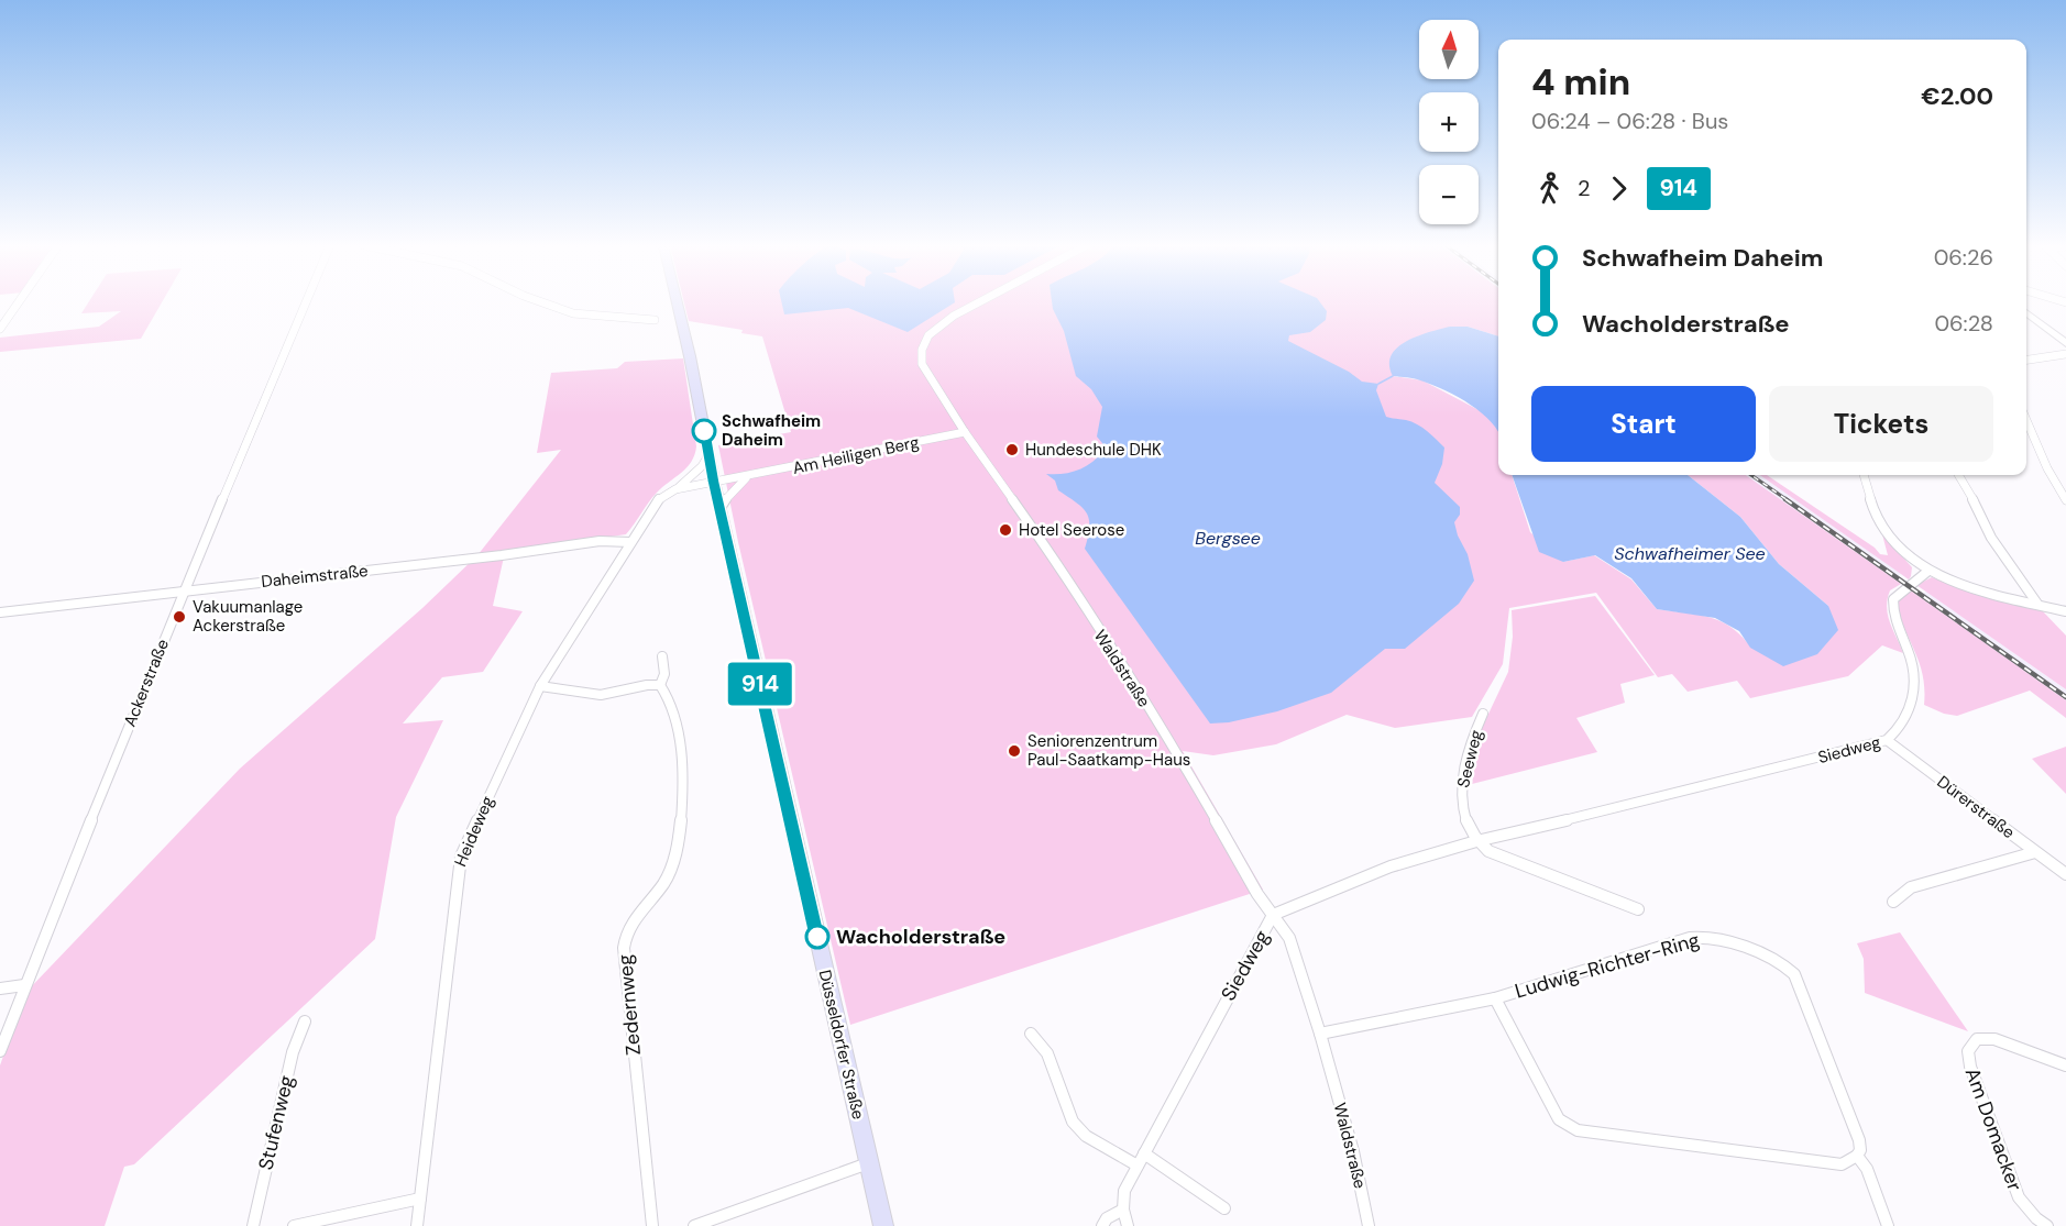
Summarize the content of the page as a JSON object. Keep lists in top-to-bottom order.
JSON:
{
  "streets": {
    "main road": ["Düsseldorfer Straße"],
    "street": [
      "Am Heiligen Berg",
      "Daheimstraße",
      "Waldstraße",
      "Ackerstraße",
      "Siedweg",
      "Seeweg",
      "Dürerstraße",
      "Heideweg",
      "Ludwig-Richter-Ring",
      "Zedernweg",
      "Stufenweg",
      "Am Domacker"
    ]
  },
  "crossings": [
    ["Am Heiligen Berg", "Waldstraße"],
    ["Am Heiligen Berg", "Heideweg"],
    ["Am Heiligen Berg", "Düsseldorfer Straße"],
    ["Daheimstraße", "Ackerstraße"],
    ["Daheimstraße", "Heideweg"],
    ["Waldstraße", "Siedweg"],
    ["Waldstraße", "Ludwig-Richter-Ring"],
    ["Siedweg", "Seeweg"],
    ["Siedweg", "Dürerstraße"],
    ["Heideweg", "Düsseldorfer Straße"]
  ],
  "water": ["Bergsee", "Schwafheimer See"],
  "places": [
    "Schwafheim Daheim",
    "Hundeschule DHK",
    "Hotel Seerose",
    "Vakuumanlage Ackerstraße",
    "Seniorenzentrum Paul-Saatkamp-Haus",
    "Wacholderstraße"
  ],
  "lines": ["bus line 914"],
  "north": "top",
  "page": {
    "on_map": "914",
    "map_buttons": ["+", "−"],
    "heading": ["4 min", "06:24 – 06:28 · Bus", "€2.00"],
    "legs": ["2", "914"],
    "list": [
      {
        "name": "Schwafheim Daheim",
        "value": "06:26"
      },
      {
        "name": "Wacholderstraße",
        "value": "06:28"
      }
    ],
    "buttons": ["Start", "Tickets"]
  }
}
